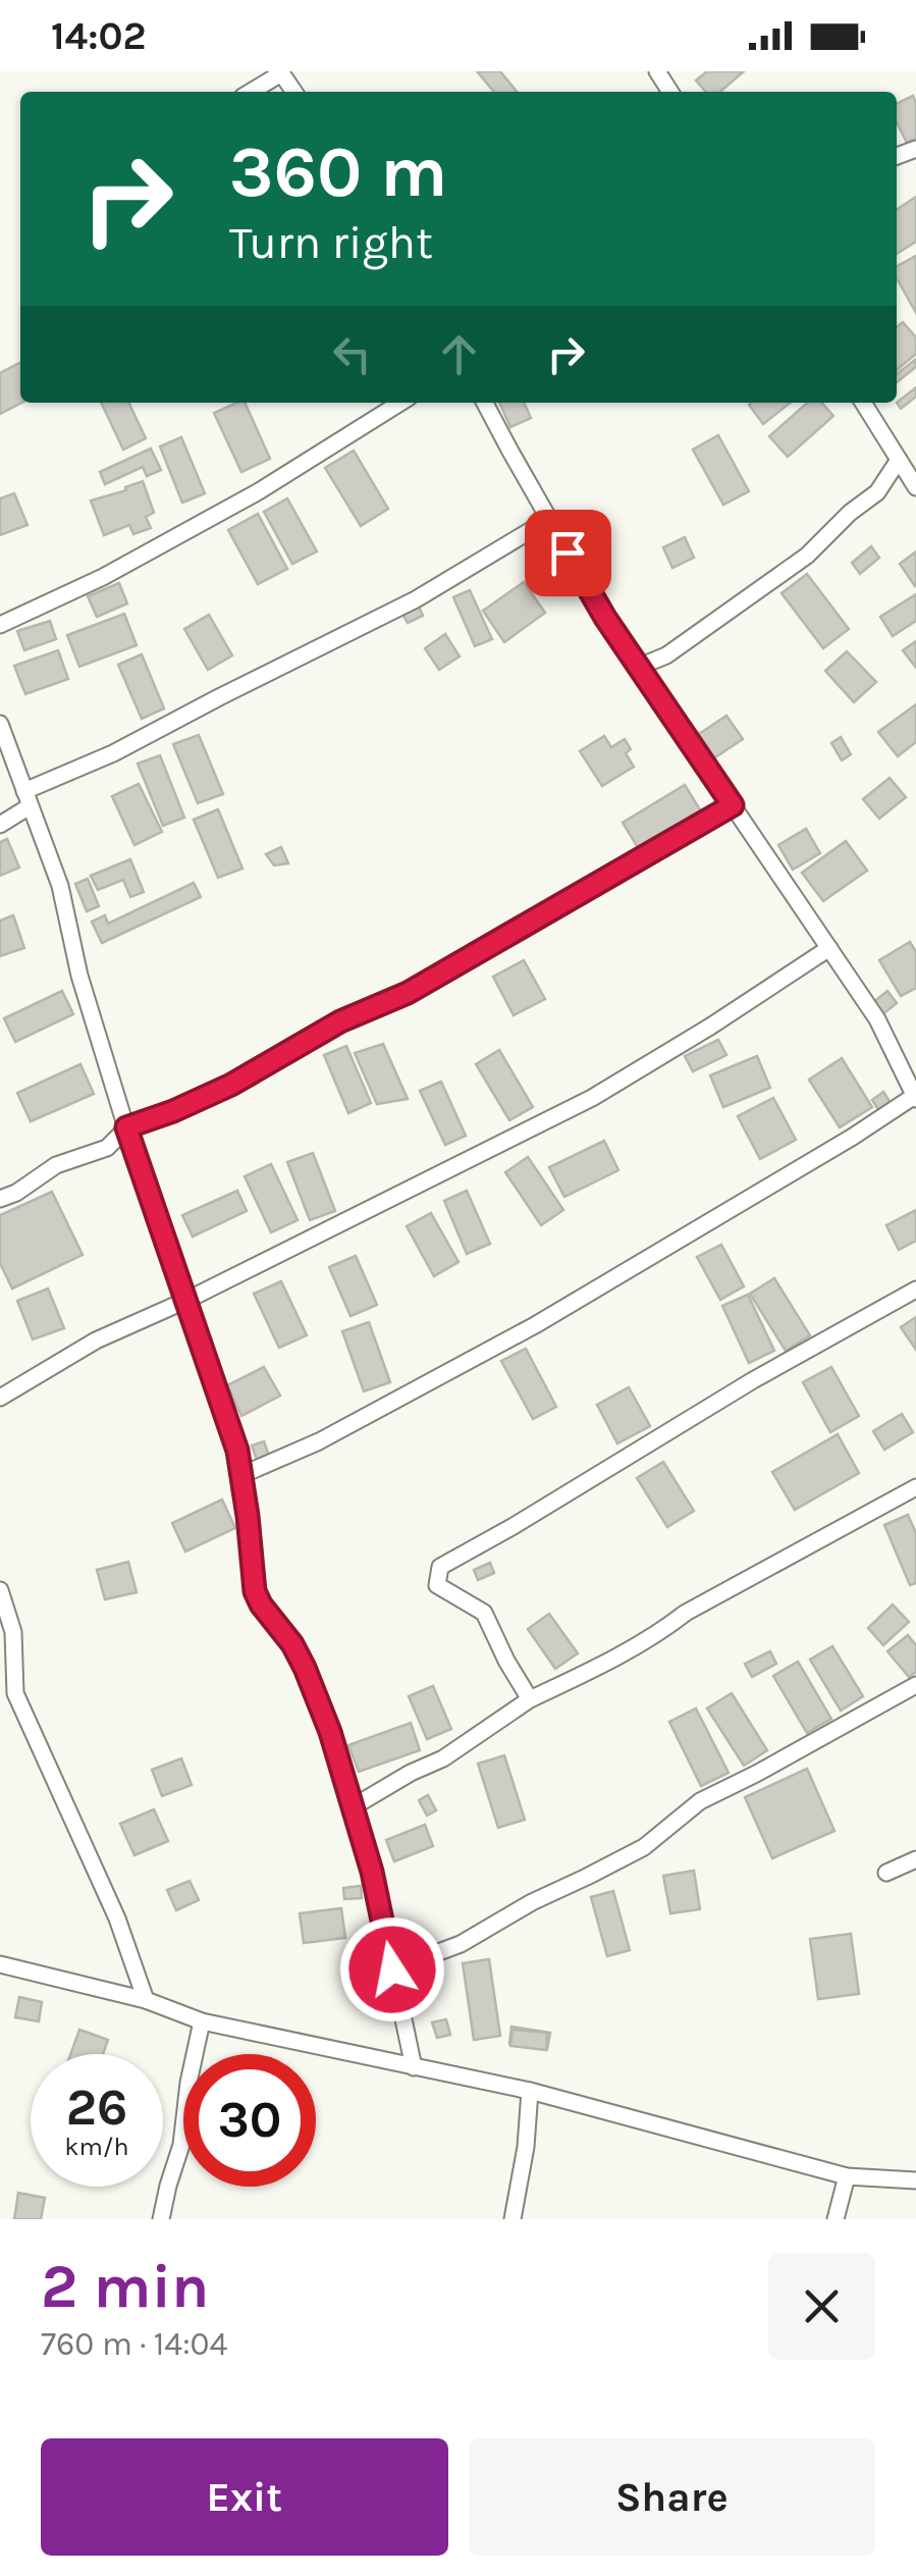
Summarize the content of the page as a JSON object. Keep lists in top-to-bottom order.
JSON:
{
  "page": {
    "status": "14:02",
    "turn": ["360 m", "Turn right"],
    "speed": "26 km/h",
    "limit": "30",
    "heading": ["2 min", "760 m · 14:04"],
    "buttons": ["Exit", "Share"]
  }
}
